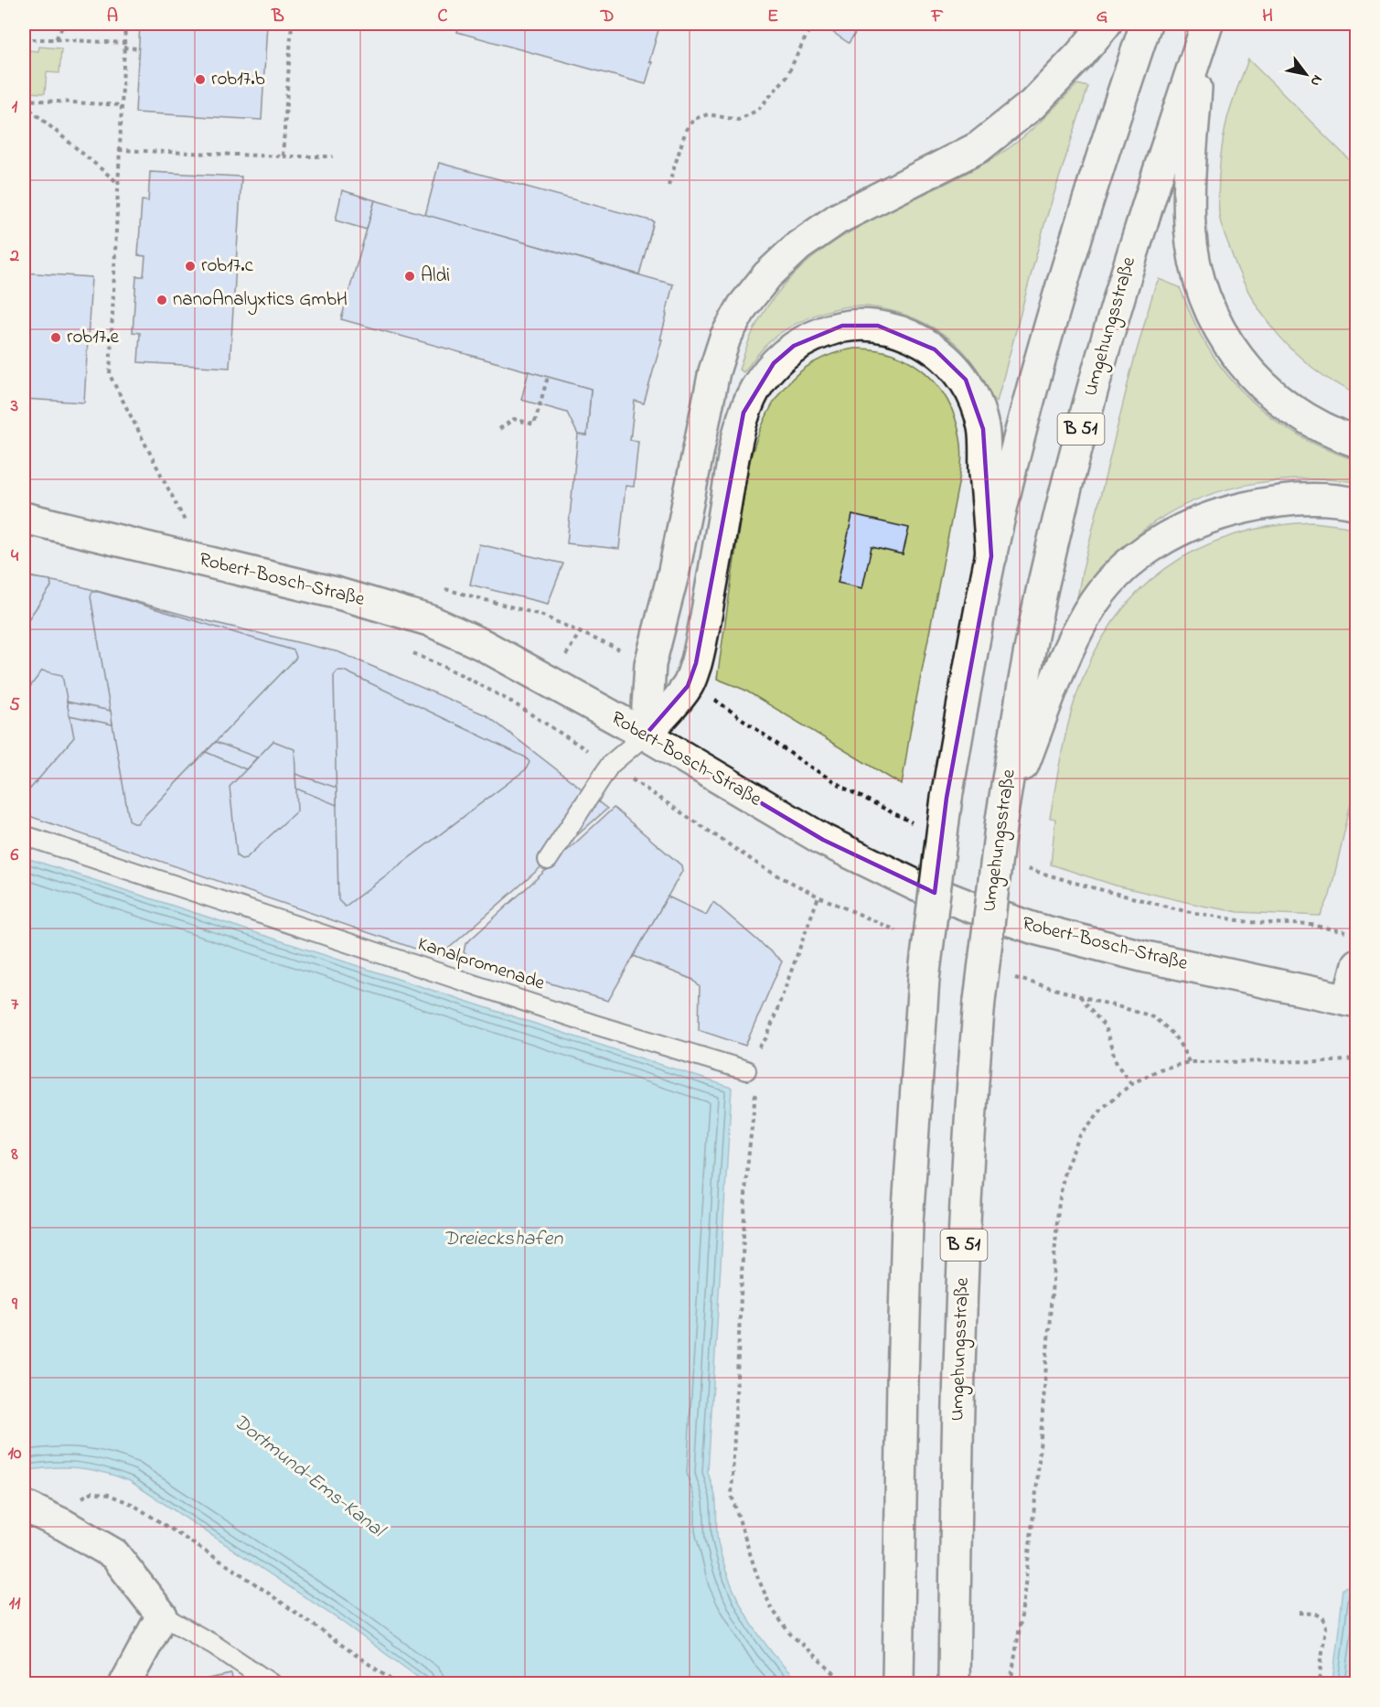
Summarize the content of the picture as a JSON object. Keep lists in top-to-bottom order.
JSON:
{
  "streets": {
    "main road": ["Umgehungsstraße", "B 51", "Robert-Bosch-Straße"],
    "lane": ["Kanalpromenade"]
  },
  "water": ["Dreieckshafen", "Dortmund-Ems-Kanal"],
  "places": [
    "rob17.b",
    "rob17.c",
    "Aldi",
    "nanoAnalyxtics GmbH",
    "rob17.e"
  ],
  "north": "bottom right",
  "grid": {
    "columns": [
      "A",
      "B",
      "C",
      "D",
      "E",
      "F",
      "G",
      "H"
    ],
    "rows": [
      "1",
      "2",
      "3",
      "4",
      "5",
      "6",
      "7",
      "8",
      "9",
      "10",
      "11"
    ]
  }
}
